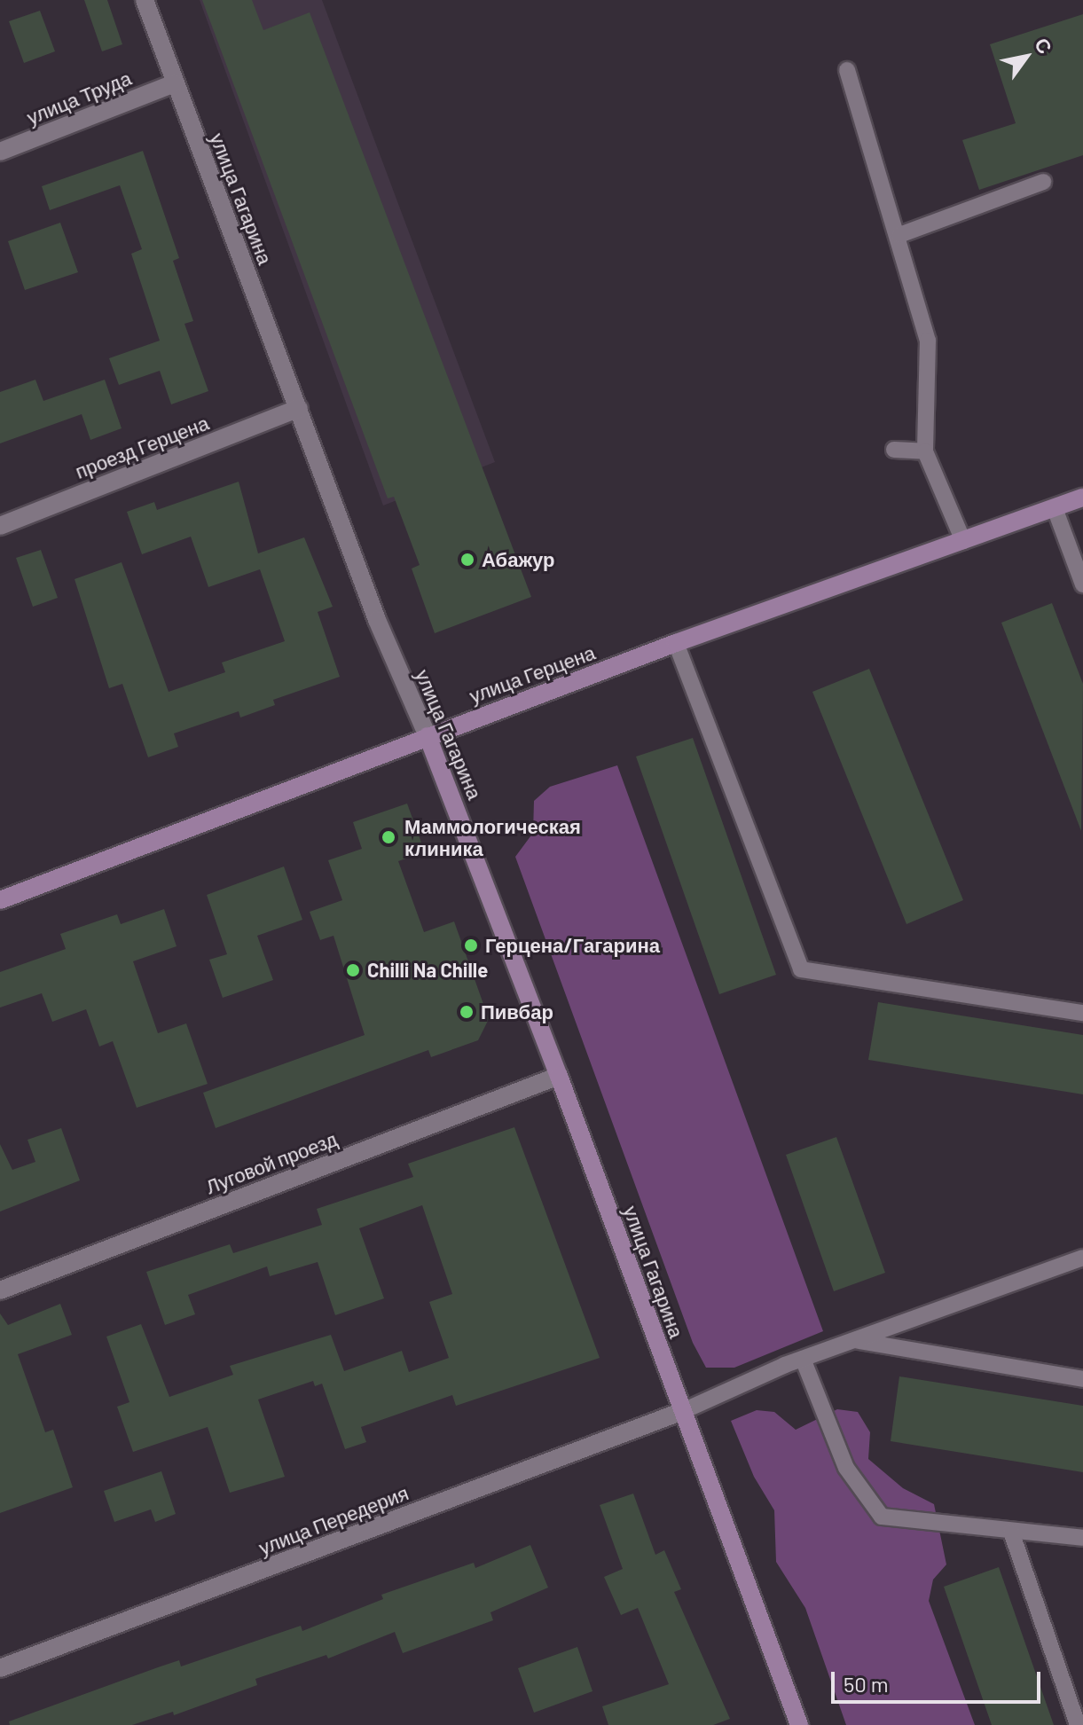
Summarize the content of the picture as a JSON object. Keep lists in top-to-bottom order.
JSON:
{
  "streets": {
    "main road": ["улица Гагарина", "улица Герцена"],
    "street": [
      "улица Труда",
      "проезд Герцена",
      "Луговой проезд",
      "улица Передерия"
    ]
  },
  "crossings": [
    ["улица Труда", "улица Гагарина"],
    ["улица Гагарина", "проезд Герцена"],
    ["улица Гагарина", "улица Герцена"],
    ["улица Гагарина", "Луговой проезд"],
    ["улица Гагарина", "улица Передерия"]
  ],
  "places": [
    "Абажур",
    "Маммологическая клиника",
    "Герцена/Гагарина",
    "Chilli Na Chille",
    "Пивбар"
  ],
  "scale_bar": "50 m",
  "north": "top right"
}
